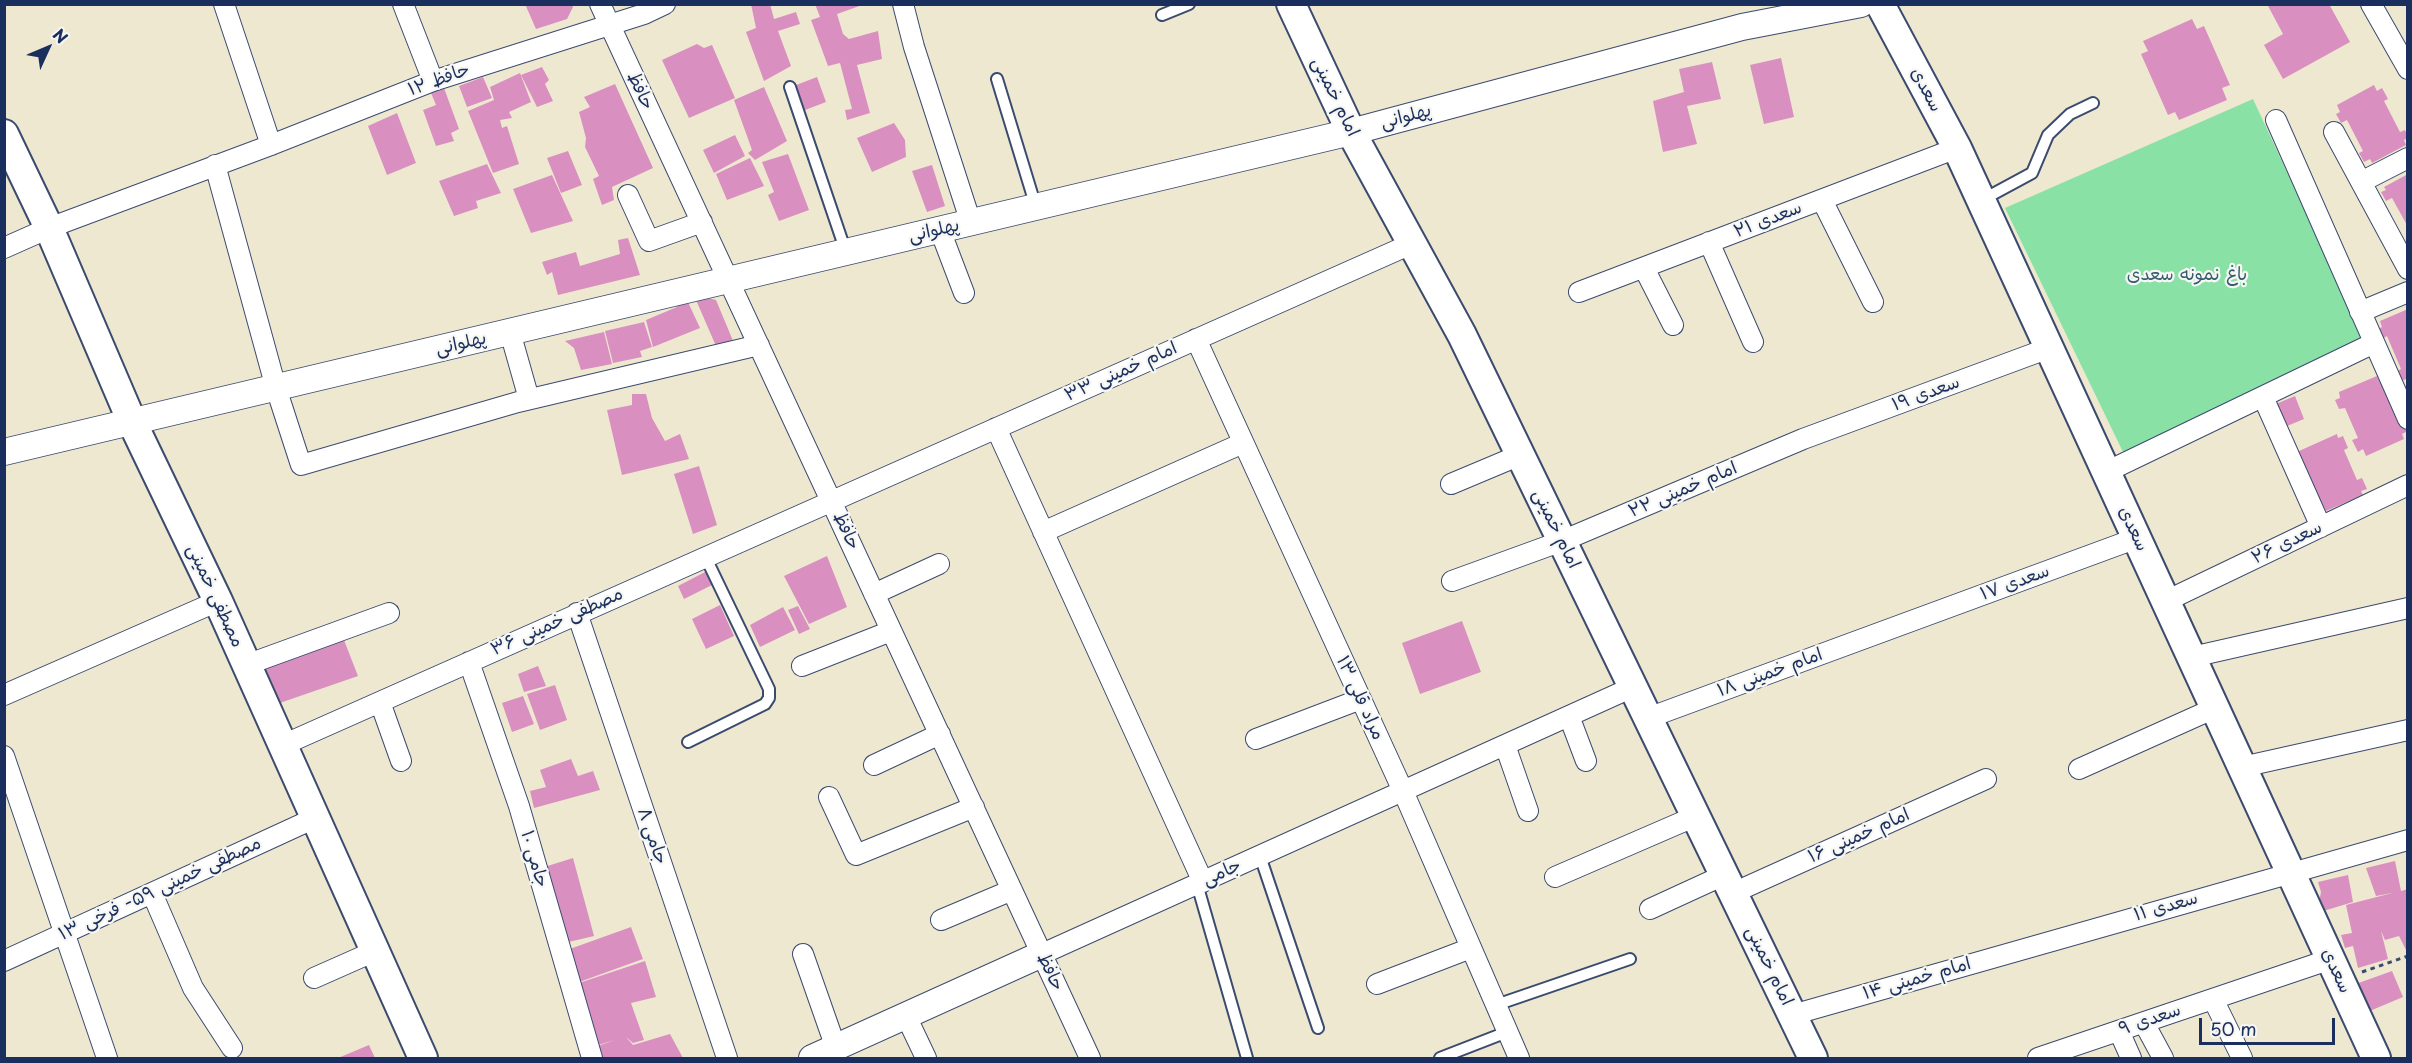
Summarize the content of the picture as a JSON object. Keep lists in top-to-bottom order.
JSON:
{
  "streets": {
    "main road": ["سعدی", "امام خمینی", "مصطفی خمینی"],
    "street": [
      "حافظ ۱۲",
      "حافظ",
      "پهلوانی",
      "سعدی ۲۱",
      "امام خمینی ۳۳",
      "سعدی ۱۹",
      "امام خمینی ۲۲",
      "سعدی ۲۶",
      "سعدی ۱۷",
      "مصطفی خمینی ۳۶",
      "امام خمینی ۱۸",
      "مراد قلی ۱۳",
      "جامی ۸",
      "امام خمینی ۱۶",
      "جامی ۱۰",
      "جامی",
      "مصطفی خمینی ۵۹- فرخی ۱۳",
      "سعدی ۱۱",
      "امام خمینی ۱۴",
      "سعدی ۹"
    ]
  },
  "crossings": [
    ["حافظ ۱۲", "حافظ"],
    ["حافظ ۱۲", "مصطفی خمینی"],
    ["سعدی", "سعدی ۲۱"],
    ["سعدی", "سعدی ۱۹"],
    ["سعدی", "سعدی ۲۶"],
    ["سعدی", "سعدی ۱۷"],
    ["سعدی", "سعدی ۱۱"],
    ["سعدی", "سعدی ۹"],
    ["حافظ", "پهلوانی"],
    ["حافظ", "امام خمینی ۳۳"],
    ["حافظ", "مصطفی خمینی ۳۶"],
    ["حافظ", "جامی"],
    ["امام خمینی", "پهلوانی"],
    ["امام خمینی", "امام خمینی ۳۳"],
    ["امام خمینی", "امام خمینی ۲۲"],
    ["امام خمینی", "امام خمینی ۱۸"],
    ["امام خمینی", "امام خمینی ۱۶"],
    ["امام خمینی", "جامی"],
    ["امام خمینی", "امام خمینی ۱۴"],
    ["پهلوانی", "مصطفی خمینی"],
    ["امام خمینی ۳۳", "مصطفی خمینی ۳۶"],
    ["امام خمینی ۳۳", "مراد قلی ۱۳"],
    ["سعدی ۱۹", "امام خمینی ۲۲"],
    ["سعدی ۱۷", "امام خمینی ۱۸"],
    ["مصطفی خمینی", "مصطفی خمینی ۳۶"],
    ["مصطفی خمینی", "مصطفی خمینی ۵۹- فرخی ۱۳"],
    ["مصطفی خمینی ۳۶", "جامی ۸"],
    ["مصطفی خمینی ۳۶", "جامی ۱۰"],
    ["مراد قلی ۱۳", "جامی"],
    ["سعدی ۱۱", "امام خمینی ۱۴"]
  ],
  "parks": ["باغ نمونه سعدی"],
  "scale_bar": "50 m",
  "north": "top right"
}
